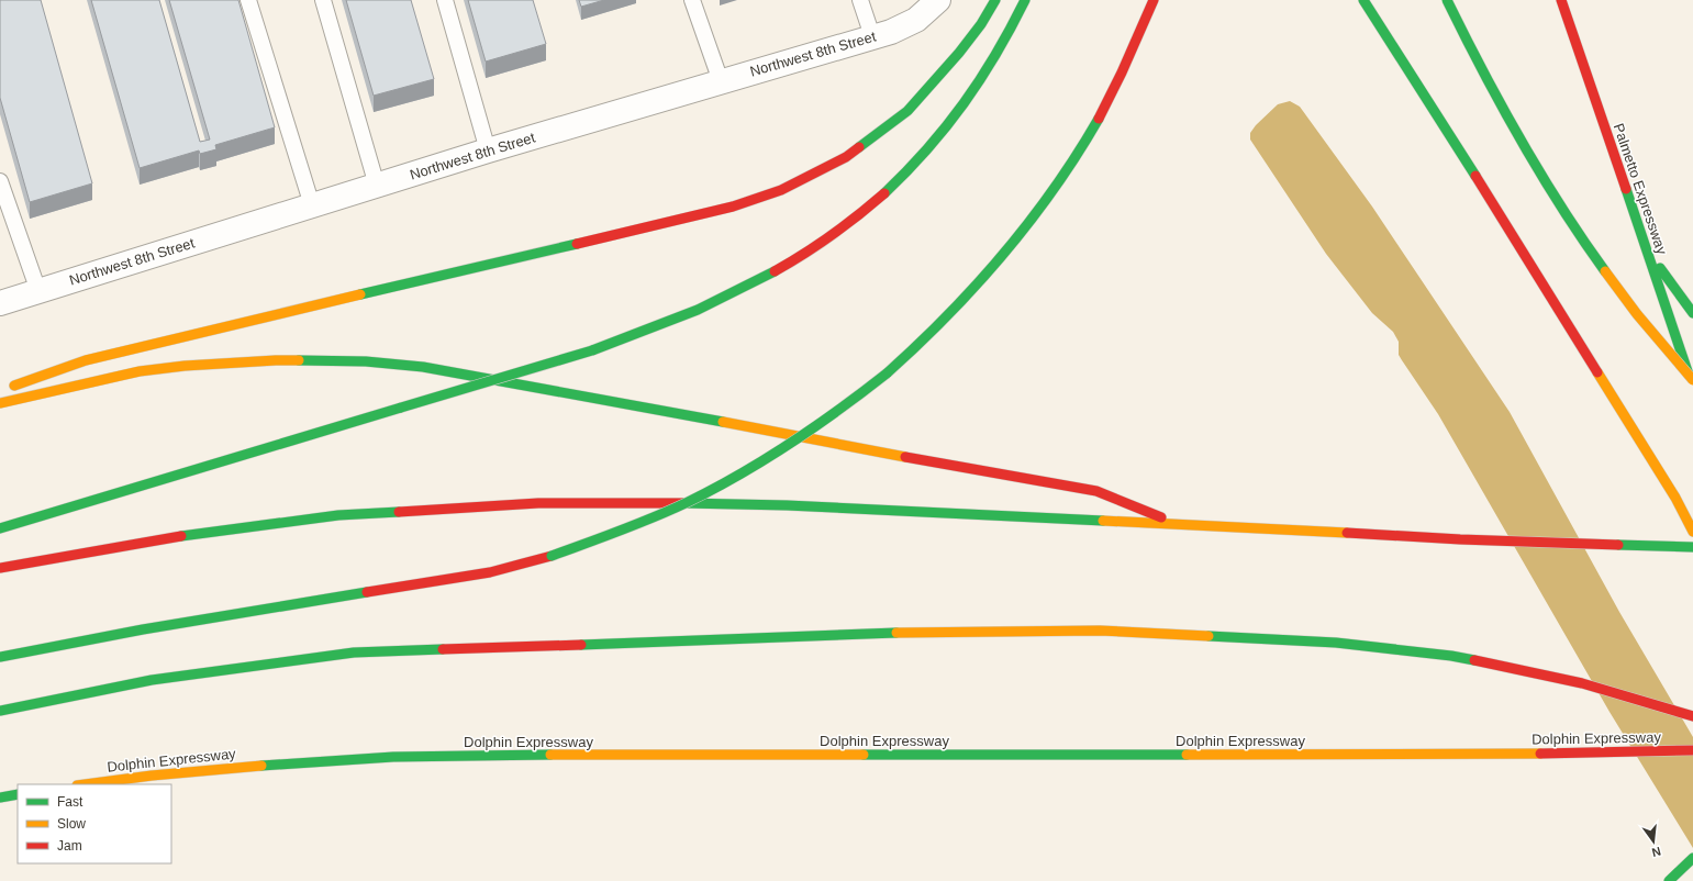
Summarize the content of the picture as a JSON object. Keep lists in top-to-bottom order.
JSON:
{
  "streets": {
    "highway": ["Palmetto Expressway", "Dolphin Expressway"],
    "street": ["Northwest 8th Street"]
  },
  "legend": ["Fast", "Slow", "Jam"],
  "north": "bottom"
}
